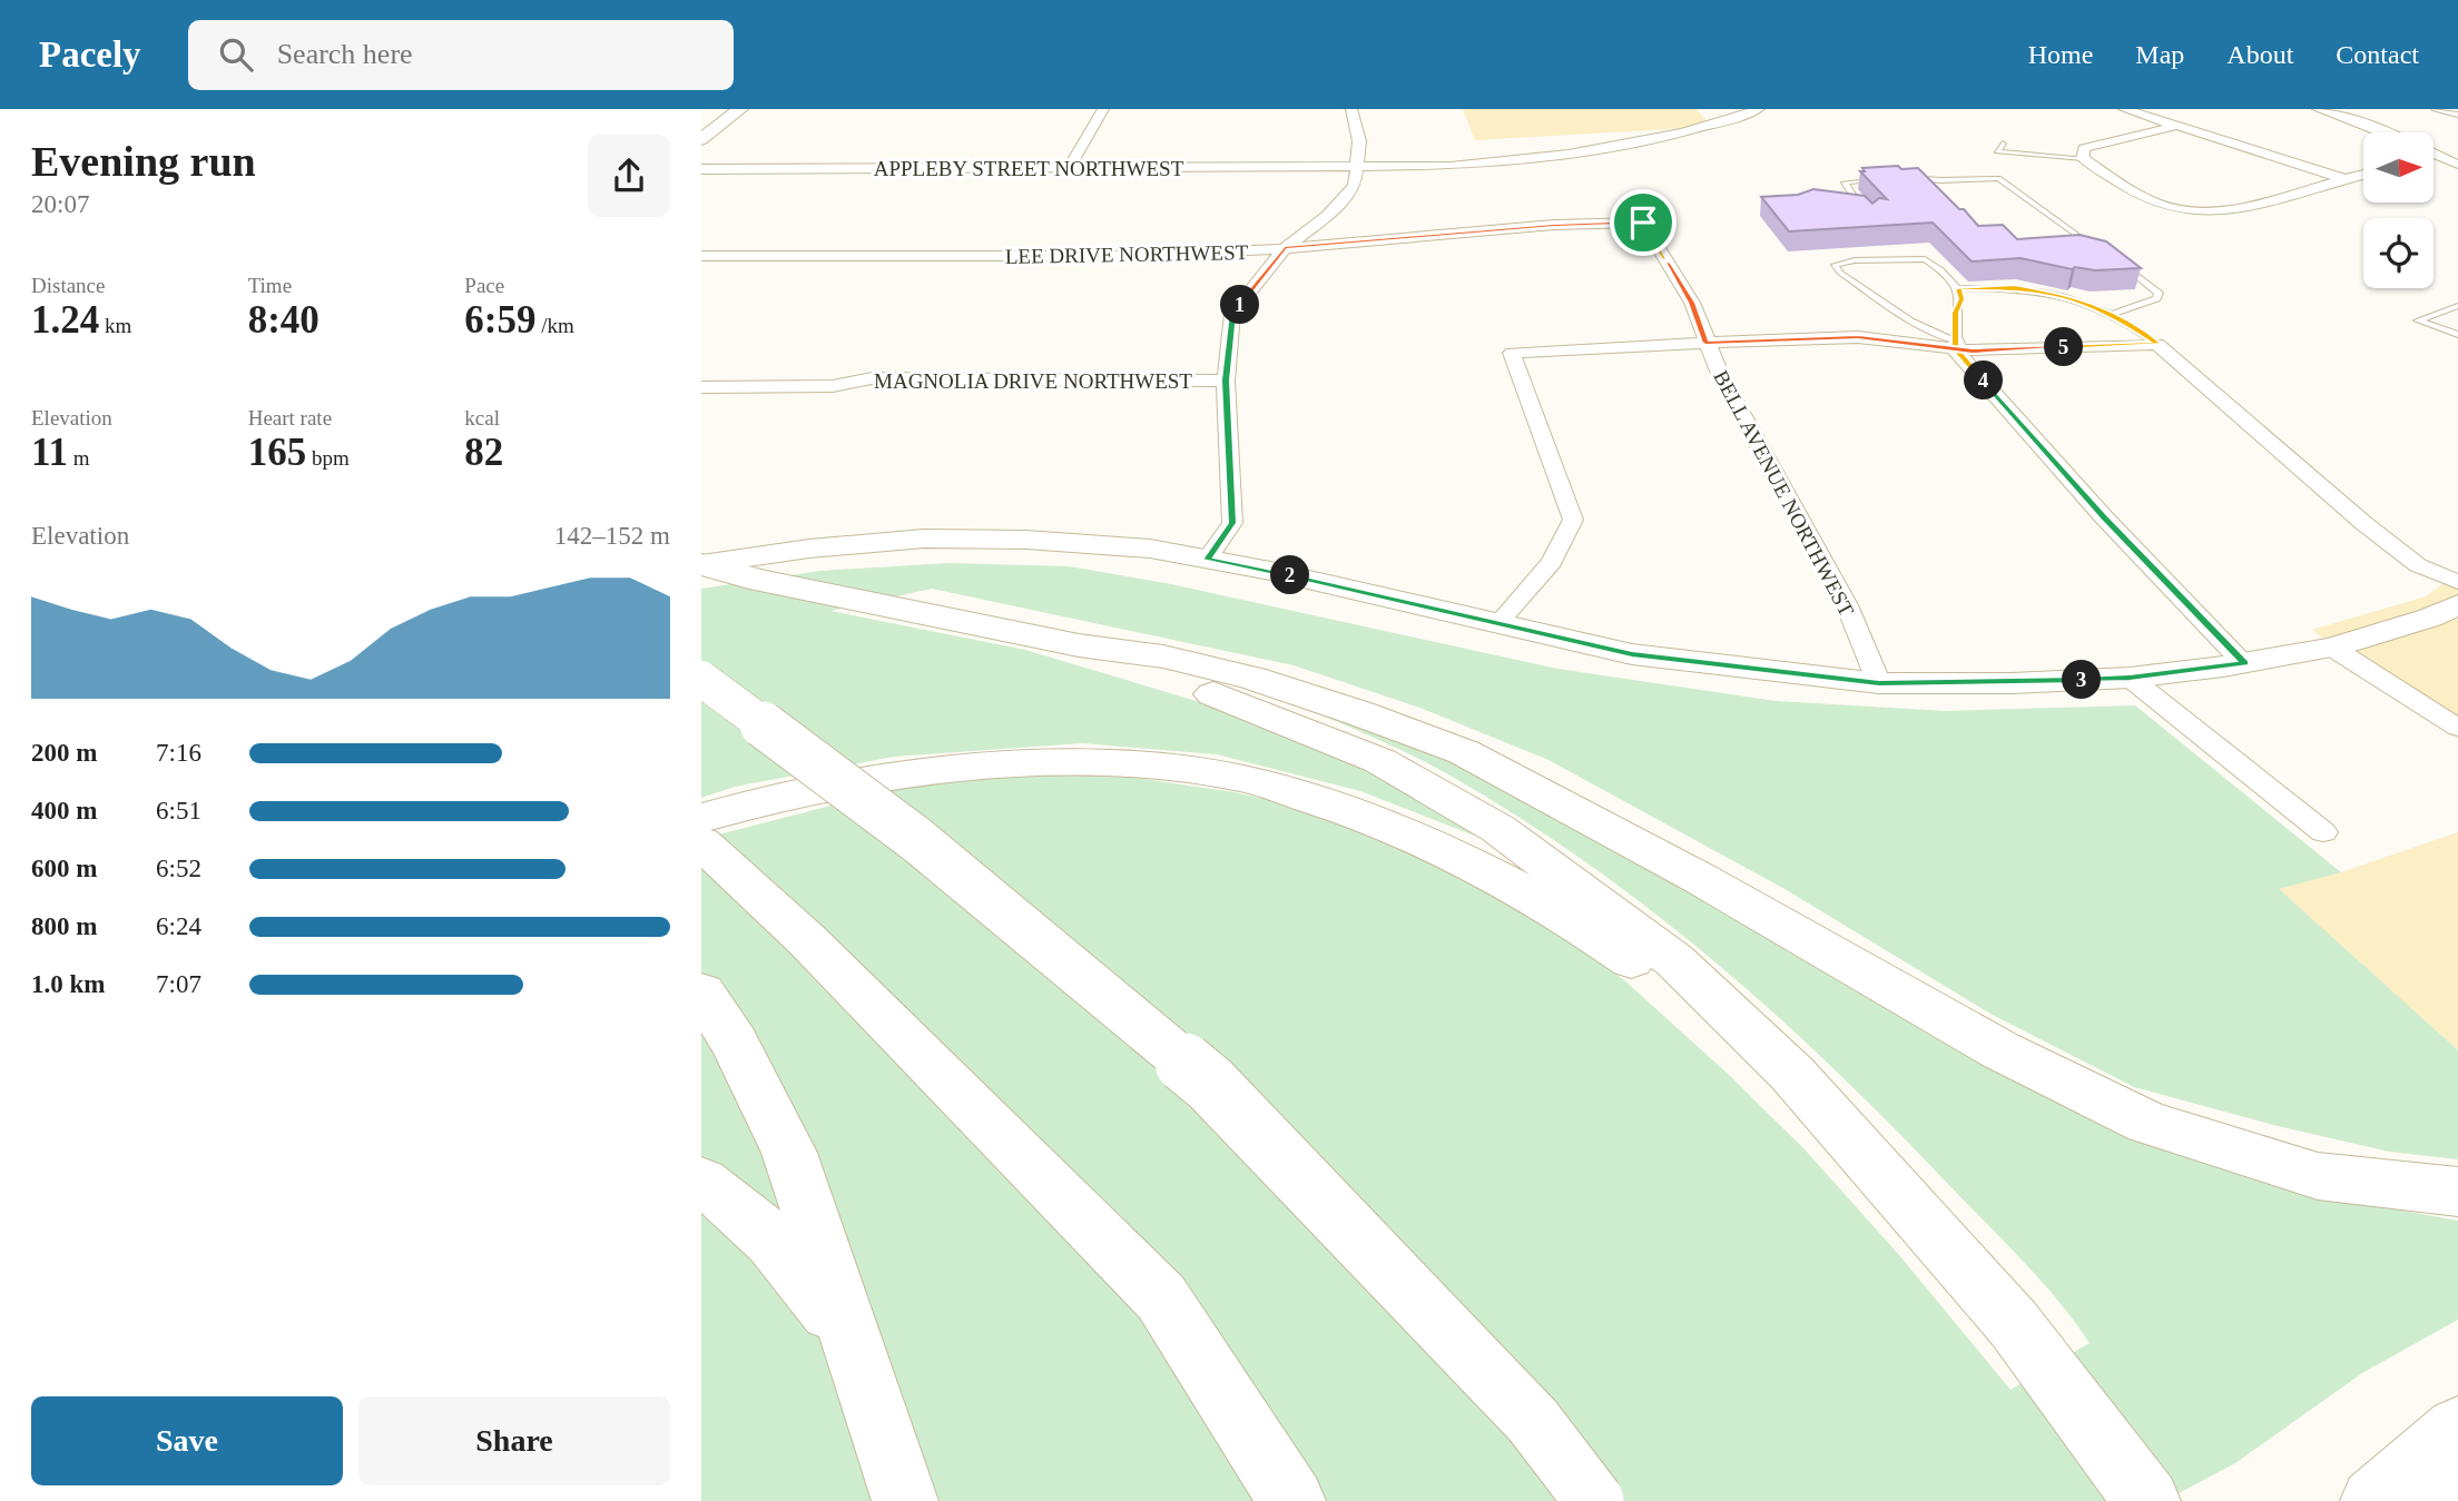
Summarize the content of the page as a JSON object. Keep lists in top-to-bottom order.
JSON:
{
  "streets": {
    "street": [
      "APPLEBY STREET NORTHWEST",
      "LEE DRIVE NORTHWEST",
      "MAGNOLIA DRIVE NORTHWEST",
      "BELL AVENUE NORTHWEST"
    ]
  },
  "crossings": [
    ["LEE DRIVE NORTHWEST", "BELL AVENUE NORTHWEST"]
  ],
  "north": "right",
  "page": {
    "header": "Pacely",
    "search": "Search here",
    "nav": [
      "Home",
      "Map",
      "About",
      "Contact"
    ],
    "heading": ["Evening run", "20:07"],
    "stats": [
      ["Distance", "1.24 km"],
      ["Time", "8:40"],
      ["Pace", "6:59 /km"],
      ["Elevation", "11 m"],
      ["Heart rate", "165 bpm"],
      ["kcal", "82"]
    ],
    "pins": [
      "1",
      "5",
      "4",
      "2",
      "3"
    ],
    "chart": ["Elevation", "142–152 m"],
    "list": [
      {
        "name": "200 m",
        "note": "7:16"
      },
      {
        "name": "400 m",
        "note": "6:51"
      },
      {
        "name": "600 m",
        "note": "6:52"
      },
      {
        "name": "800 m",
        "note": "6:24"
      },
      {
        "name": "1.0 km",
        "note": "7:07"
      }
    ],
    "buttons": ["Save", "Share"]
  }
}
